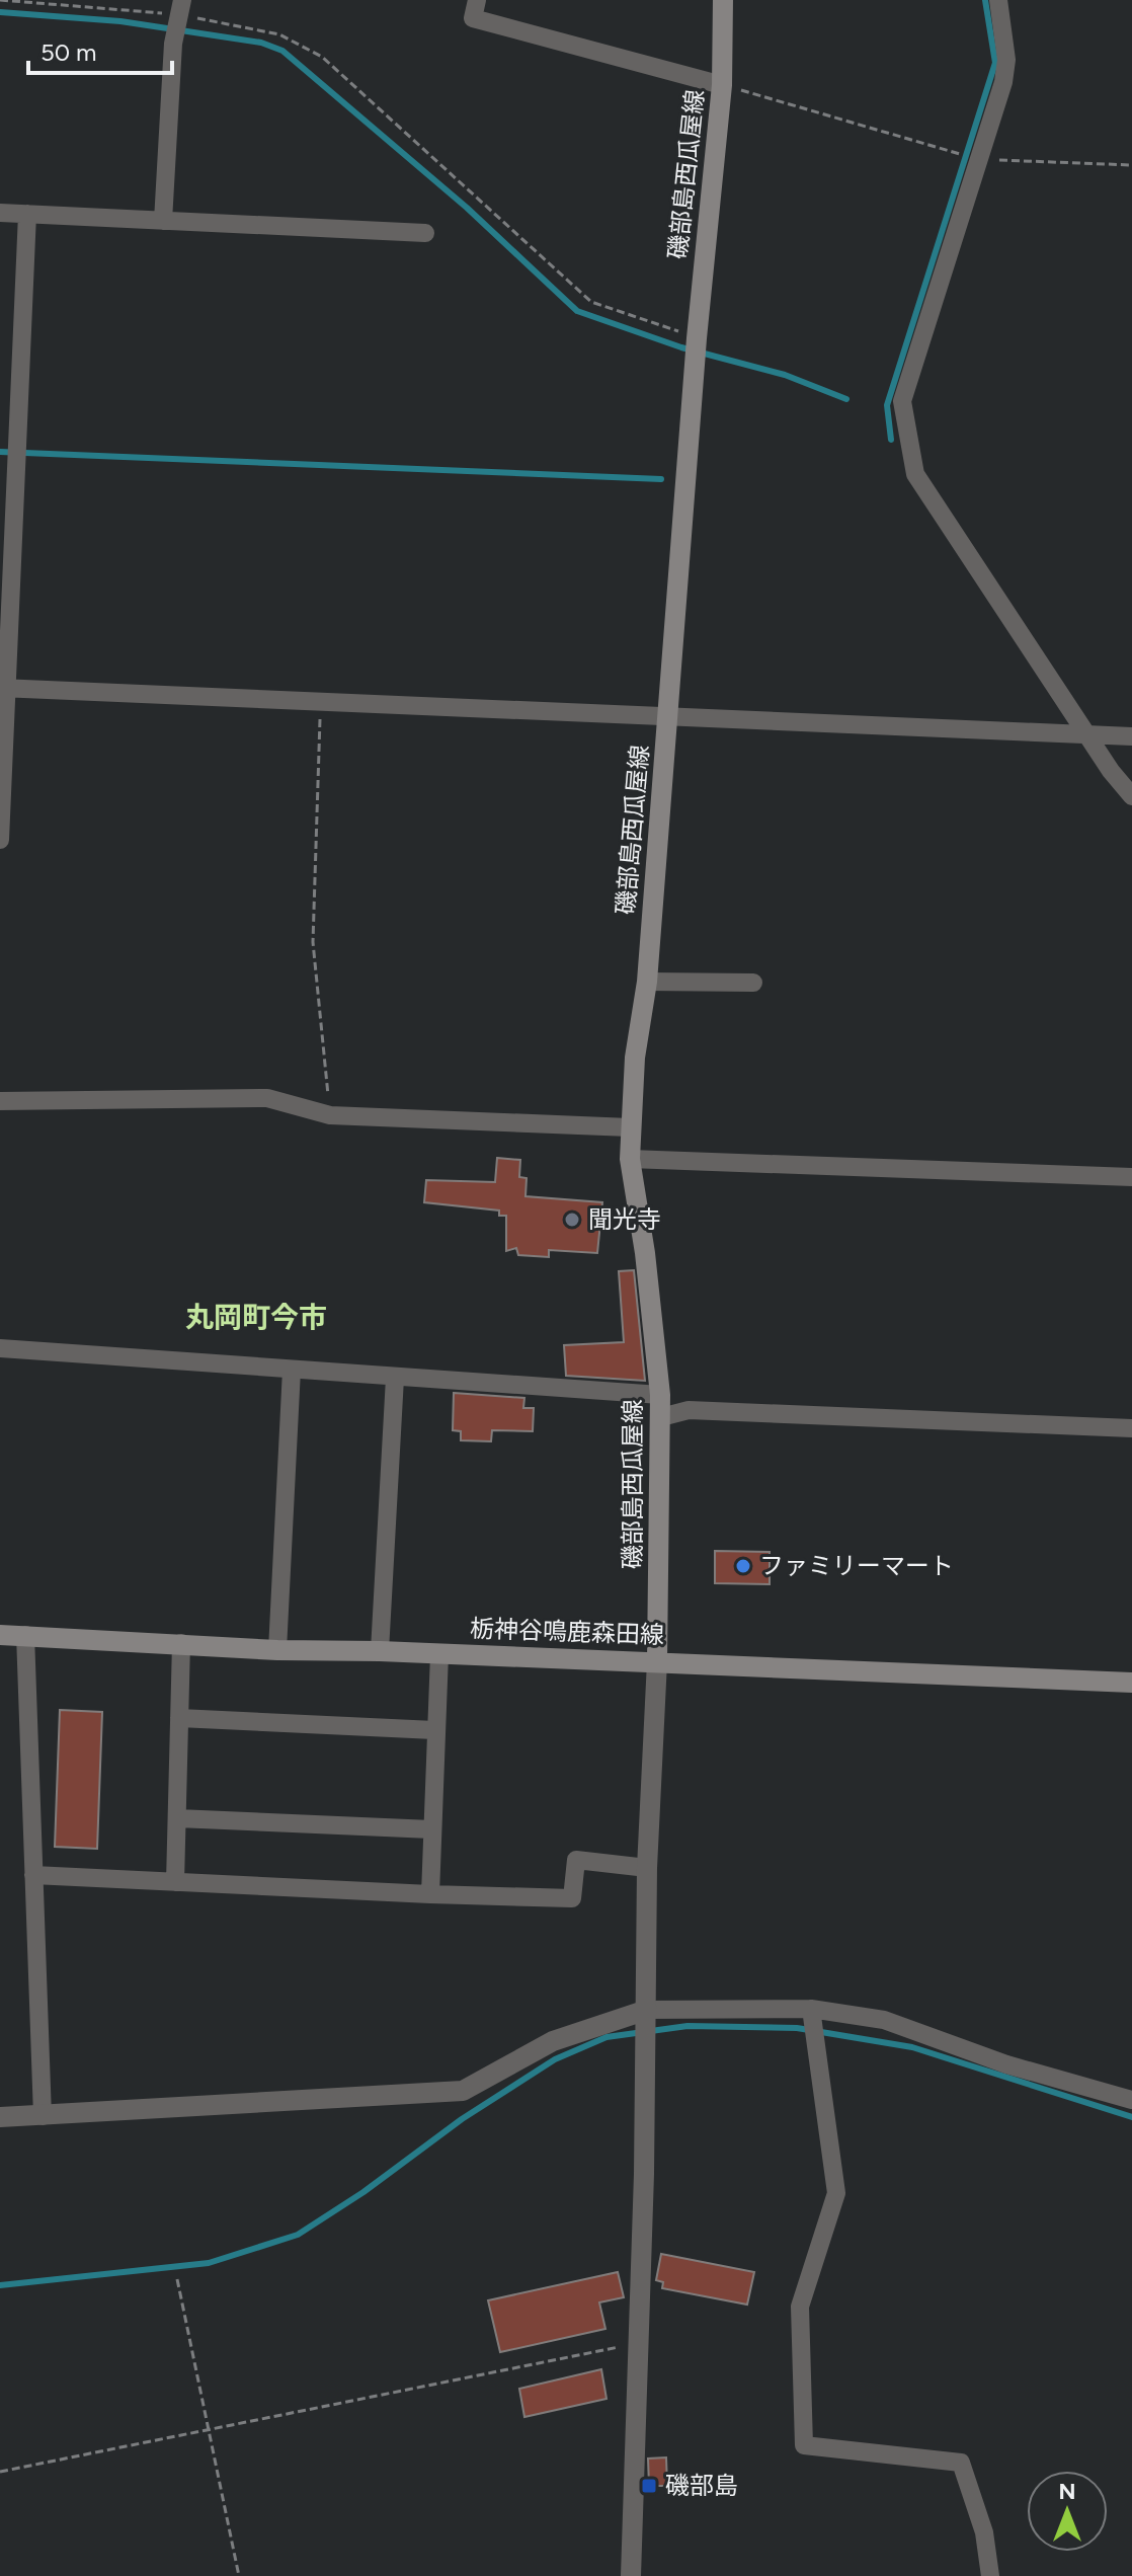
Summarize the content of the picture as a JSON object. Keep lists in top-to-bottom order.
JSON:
{
  "streets": {
    "main road": ["磯部島西瓜屋線", "栃神谷鳴鹿森田線"]
  },
  "crossings": [
    ["磯部島西瓜屋線", "栃神谷鳴鹿森田線"]
  ],
  "districts": ["丸岡町今市"],
  "places": {
    "other": ["聞光寺", "ファミリーマート"],
    "transit": ["磯部島"]
  },
  "scale_bar": "50 m",
  "north": "top"
}
